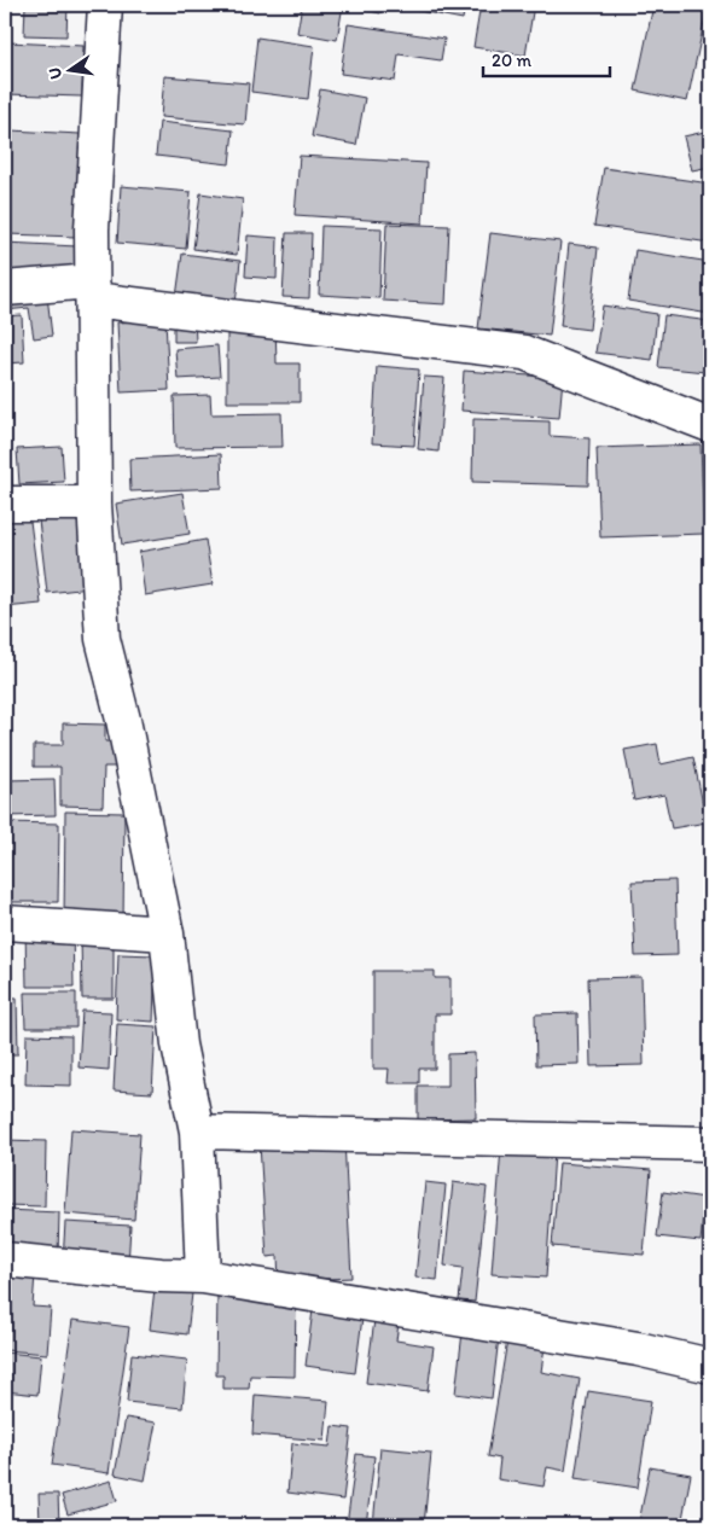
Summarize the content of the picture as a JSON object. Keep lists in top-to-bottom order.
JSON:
{
  "scale_bar": "20 m",
  "north": "left"
}
